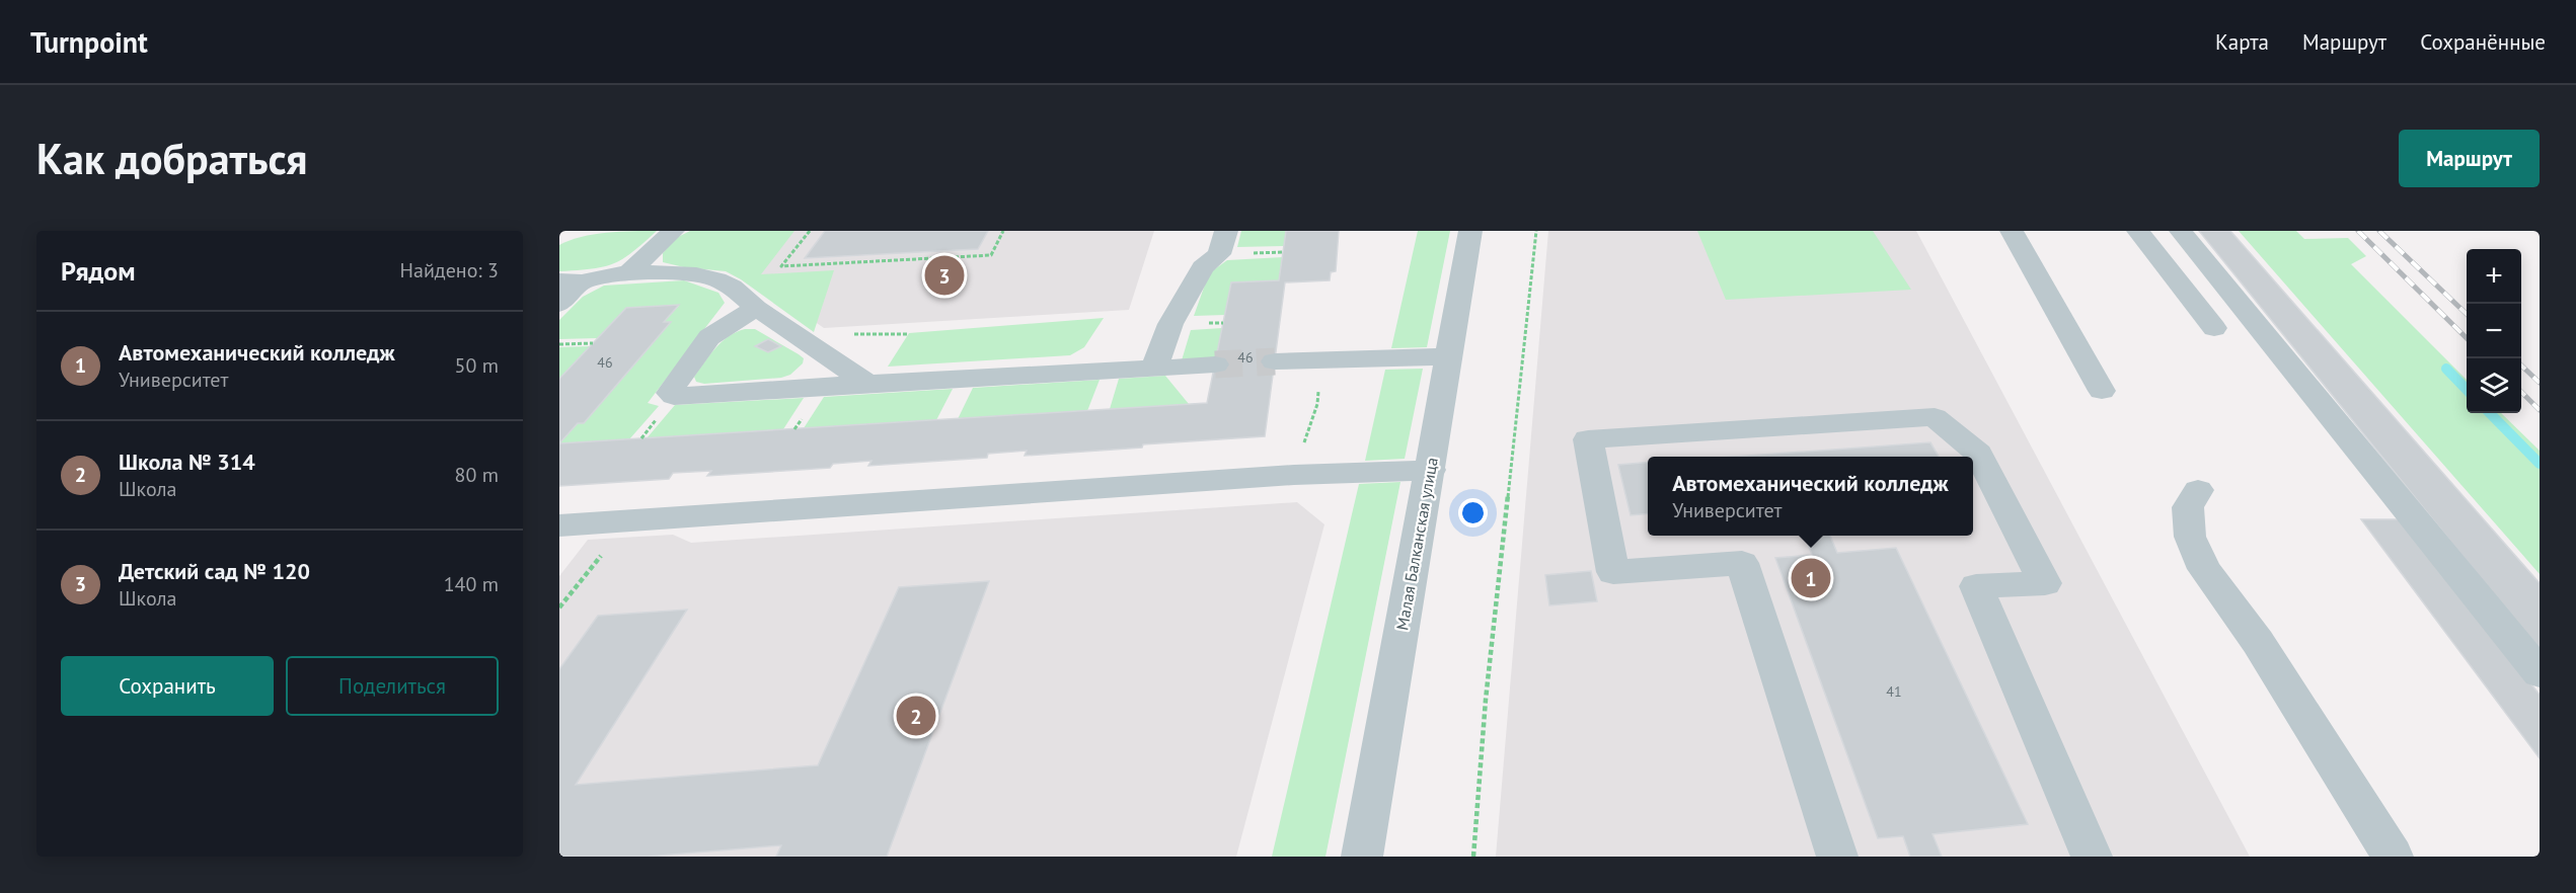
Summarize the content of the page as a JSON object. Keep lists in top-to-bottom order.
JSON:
{
  "streets": {
    "street": ["Малая Балканская улица"]
  },
  "house_numbers": ["46", "46", "41"],
  "page": {
    "header": "Turnpoint",
    "nav": ["Карта", "Маршрут", "Сохранённые"],
    "buttons": [
      "Маршрут",
      ["Сохранить", "Поделиться"]
    ],
    "title": "Как добраться",
    "heading": ["Рядом", "Найдено: 3"],
    "map_buttons": ["+", "−"],
    "pins": ["3", "1", "2"],
    "list": [
      {
        "mark": "1",
        "name": "Автомеханический колледж",
        "note": "Университет",
        "value": "50 m"
      },
      {
        "mark": "2",
        "name": "Школа № 314",
        "note": "Школа",
        "value": "80 m"
      },
      {
        "mark": "3",
        "name": "Детский сад № 120",
        "note": "Школа",
        "value": "140 m"
      }
    ],
    "popup": ["Автомеханический колледж", "Университет"]
  }
}
